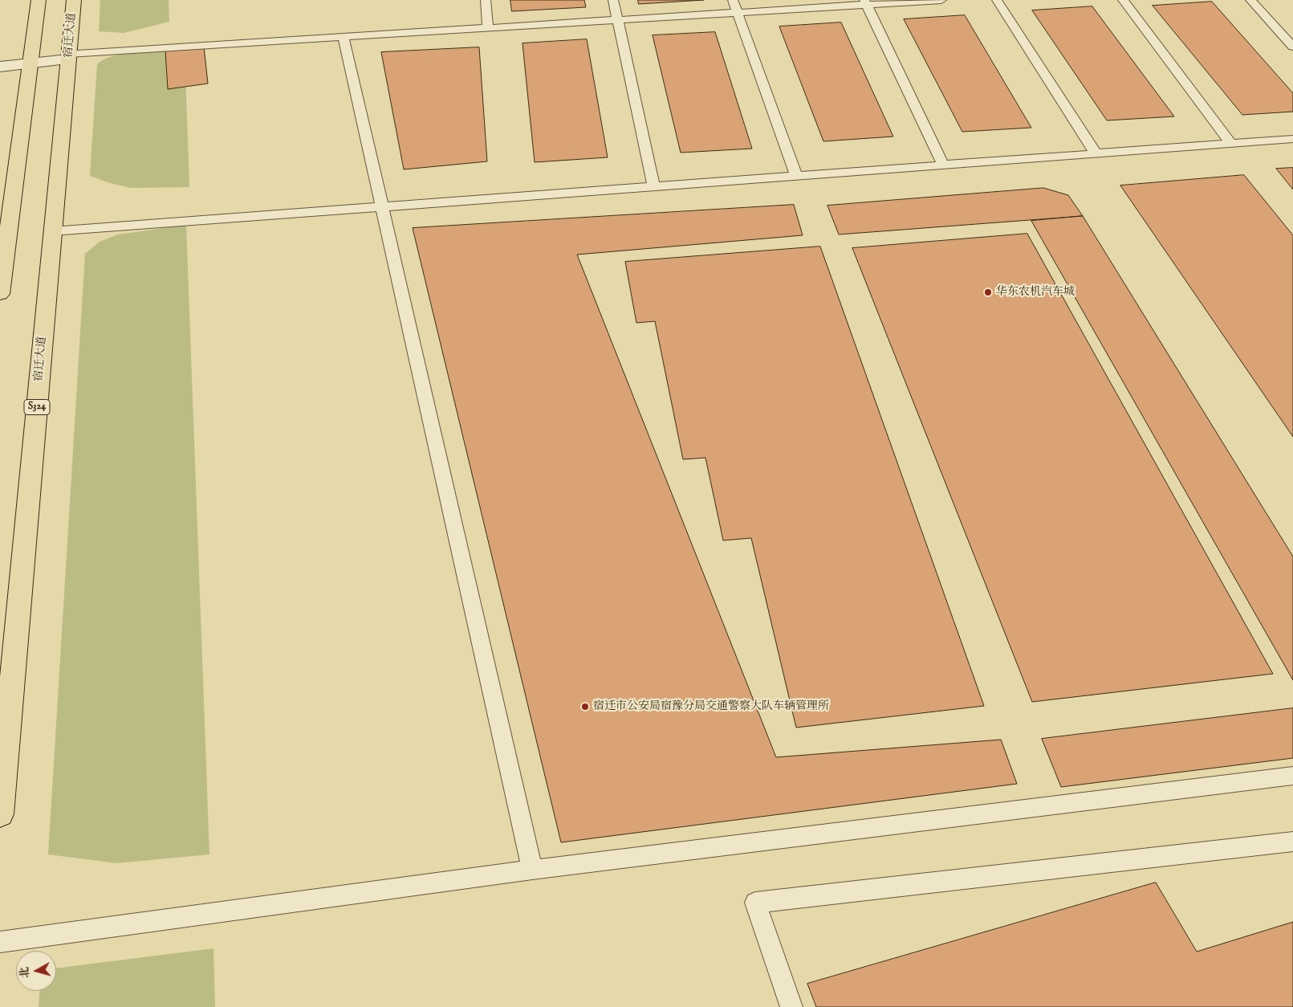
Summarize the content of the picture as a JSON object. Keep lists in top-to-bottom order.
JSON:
{
  "streets": {
    "main road": ["宿迁大道", "S324"]
  },
  "places": ["华东农机汽车城", "宿迁市公安局宿豫分局交通警察大队车辆管理所"],
  "north": "left"
}
